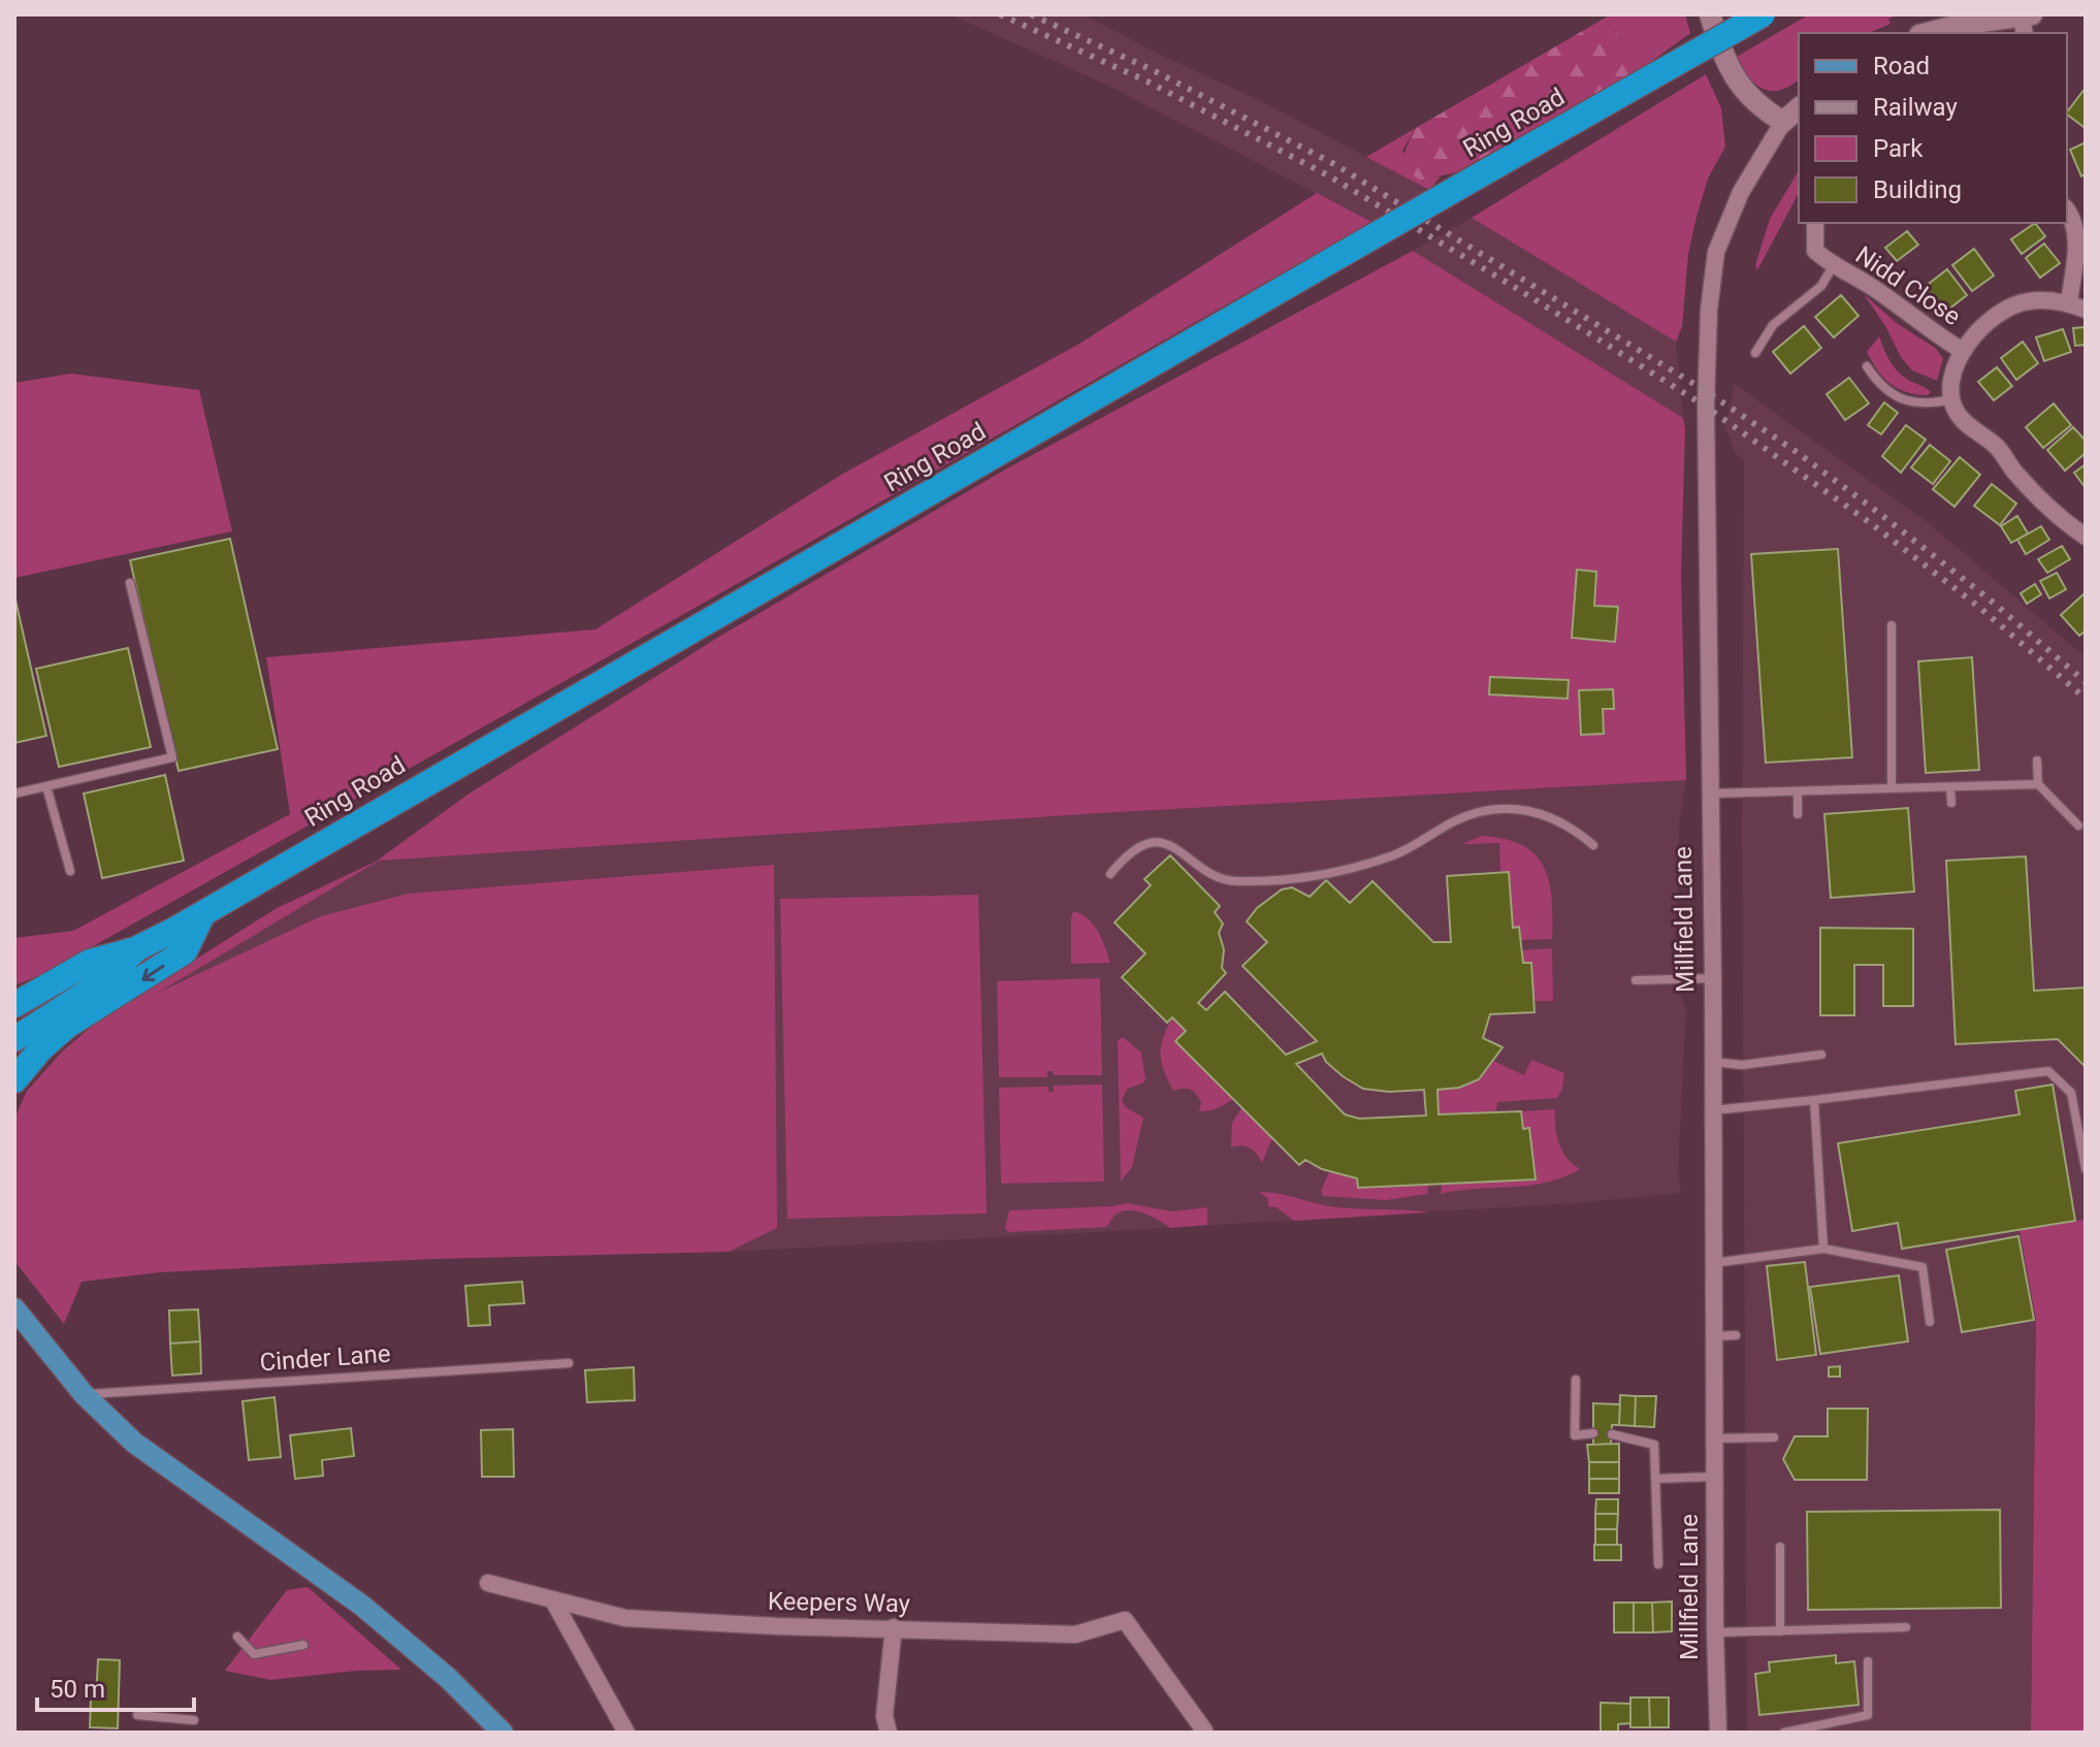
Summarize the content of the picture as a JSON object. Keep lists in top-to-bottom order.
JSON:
{
  "streets": {
    "highway": ["Ring Road"],
    "street": ["Nidd Close", "Millfield Lane", "Keepers Way"],
    "lane": ["Cinder Lane"]
  },
  "legend": [
    "Road",
    "Railway",
    "Park",
    "Building"
  ],
  "scale_bar": "50 m"
}
